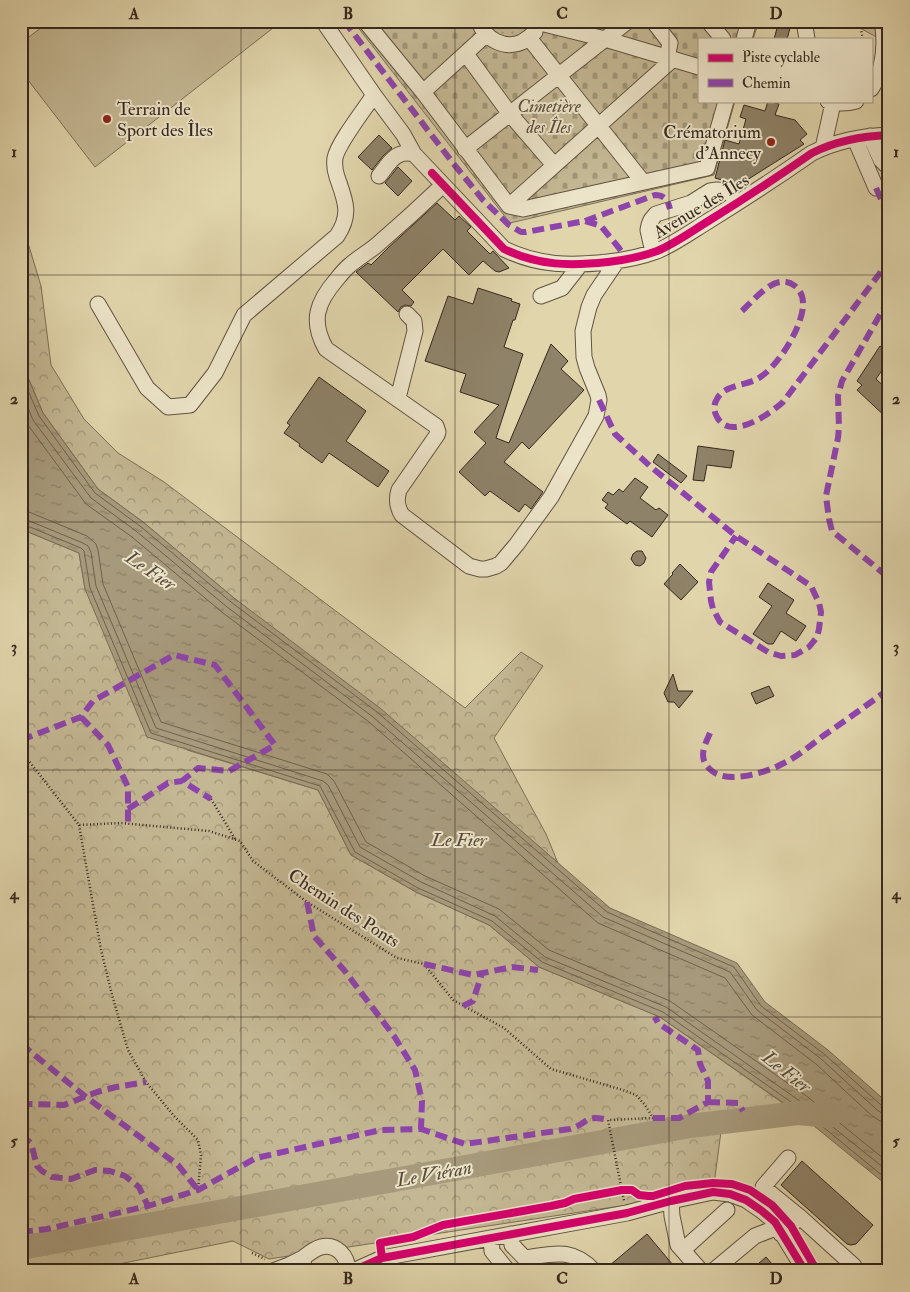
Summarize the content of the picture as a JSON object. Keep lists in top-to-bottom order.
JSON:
{
  "streets": {
    "street": ["Avenue des Îles"],
    "path": ["Chemin des Ponts"]
  },
  "water": ["Le Fier", "Le Viéran"],
  "parks": ["Cimetière des Îles"],
  "places": ["Terrain de Sport des Îles", "Crématorium d'Annecy"],
  "legend": ["Piste cyclable", "Chemin"],
  "grid": {
    "columns": [
      "A",
      "B",
      "C",
      "D"
    ],
    "rows": [
      "1",
      "2",
      "3",
      "4",
      "5"
    ]
  }
}
